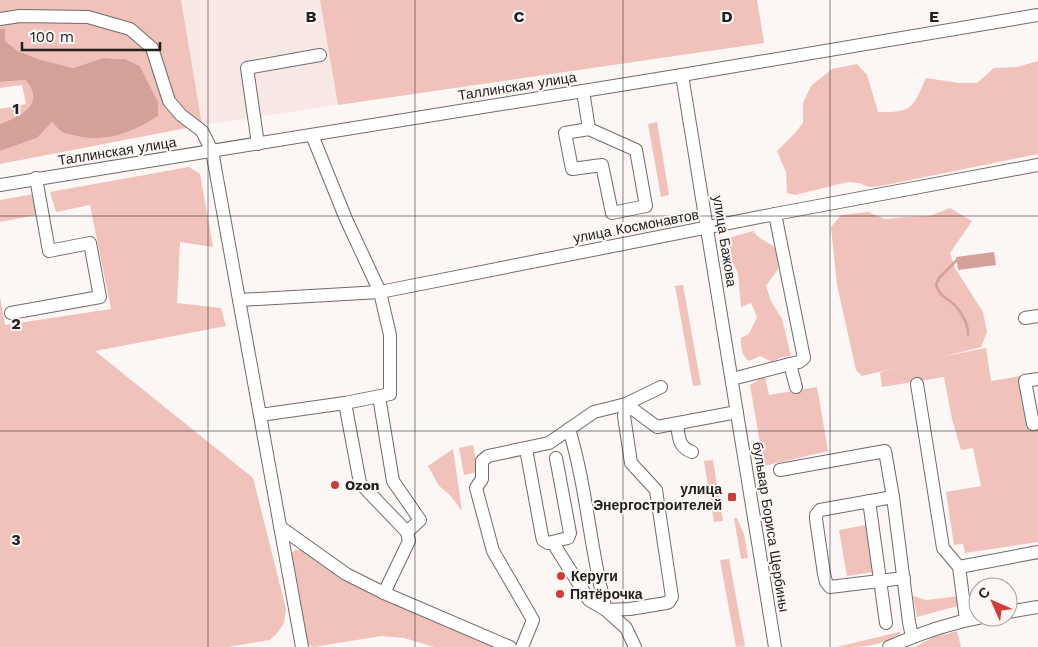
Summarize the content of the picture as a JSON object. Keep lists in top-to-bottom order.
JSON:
{
  "streets": {
    "street": [
      "Таллинская улица",
      "улица Космонавтов",
      "улица Бажова",
      "бульвар Бориса Щербины"
    ]
  },
  "crossings": [
    ["Таллинская улица", "улица Бажова"],
    ["улица Космонавтов", "улица Бажова"],
    ["улица Бажова", "бульвар Бориса Щербины"]
  ],
  "places": {
    "other": ["Ozon", "Керуги", "Пятёрочка"],
    "transit": ["улица Энергостроителей"]
  },
  "scale_bar": "100 m",
  "north": "top left",
  "grid": {
    "columns": [
      "B",
      "C",
      "D",
      "E"
    ],
    "rows": ["1", "2", "3"]
  }
}
